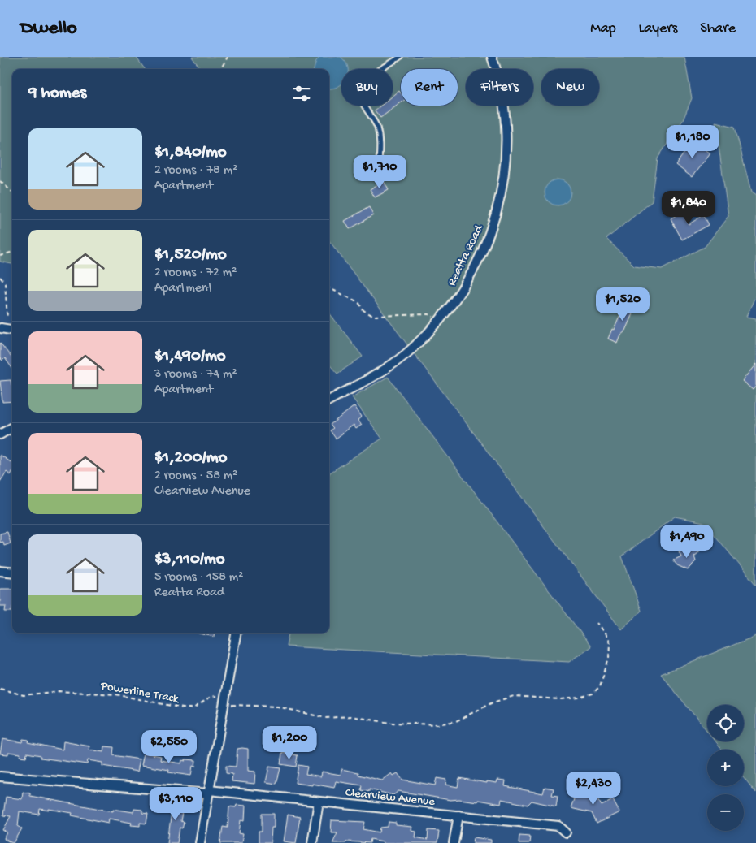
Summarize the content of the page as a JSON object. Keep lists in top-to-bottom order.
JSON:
{
  "streets": {
    "street": ["Reatta Road", "Clearview Avenue"],
    "path": ["Powerline Track"]
  },
  "page": {
    "header": "Dwello",
    "nav": ["Map", "Layers", "Share"],
    "chip": [
      "Buy",
      "Rent",
      "Filters",
      "New"
    ],
    "heading": "9 homes",
    "list": [
      {
        "name": "$1,840/mo",
        "note": "2 rooms · 78 m² · Apartment"
      },
      {
        "name": "$1,520/mo",
        "note": "2 rooms · 72 m² · Apartment"
      },
      {
        "name": "$1,490/mo",
        "note": "3 rooms · 74 m² · Apartment"
      },
      {
        "name": "$1,200/mo",
        "note": "2 rooms · 58 m² · Clearview Avenue"
      },
      {
        "name": "$3,110/mo",
        "note": "5 rooms · 158 m² · Reatta Road"
      }
    ],
    "price": [
      "$1,180",
      "$1,710",
      "$1,840",
      "$1,520",
      "$1,490",
      "$1,200",
      "$2,550",
      "$2,430",
      "$3,110"
    ],
    "map_buttons": ["+", "−"]
  }
}
